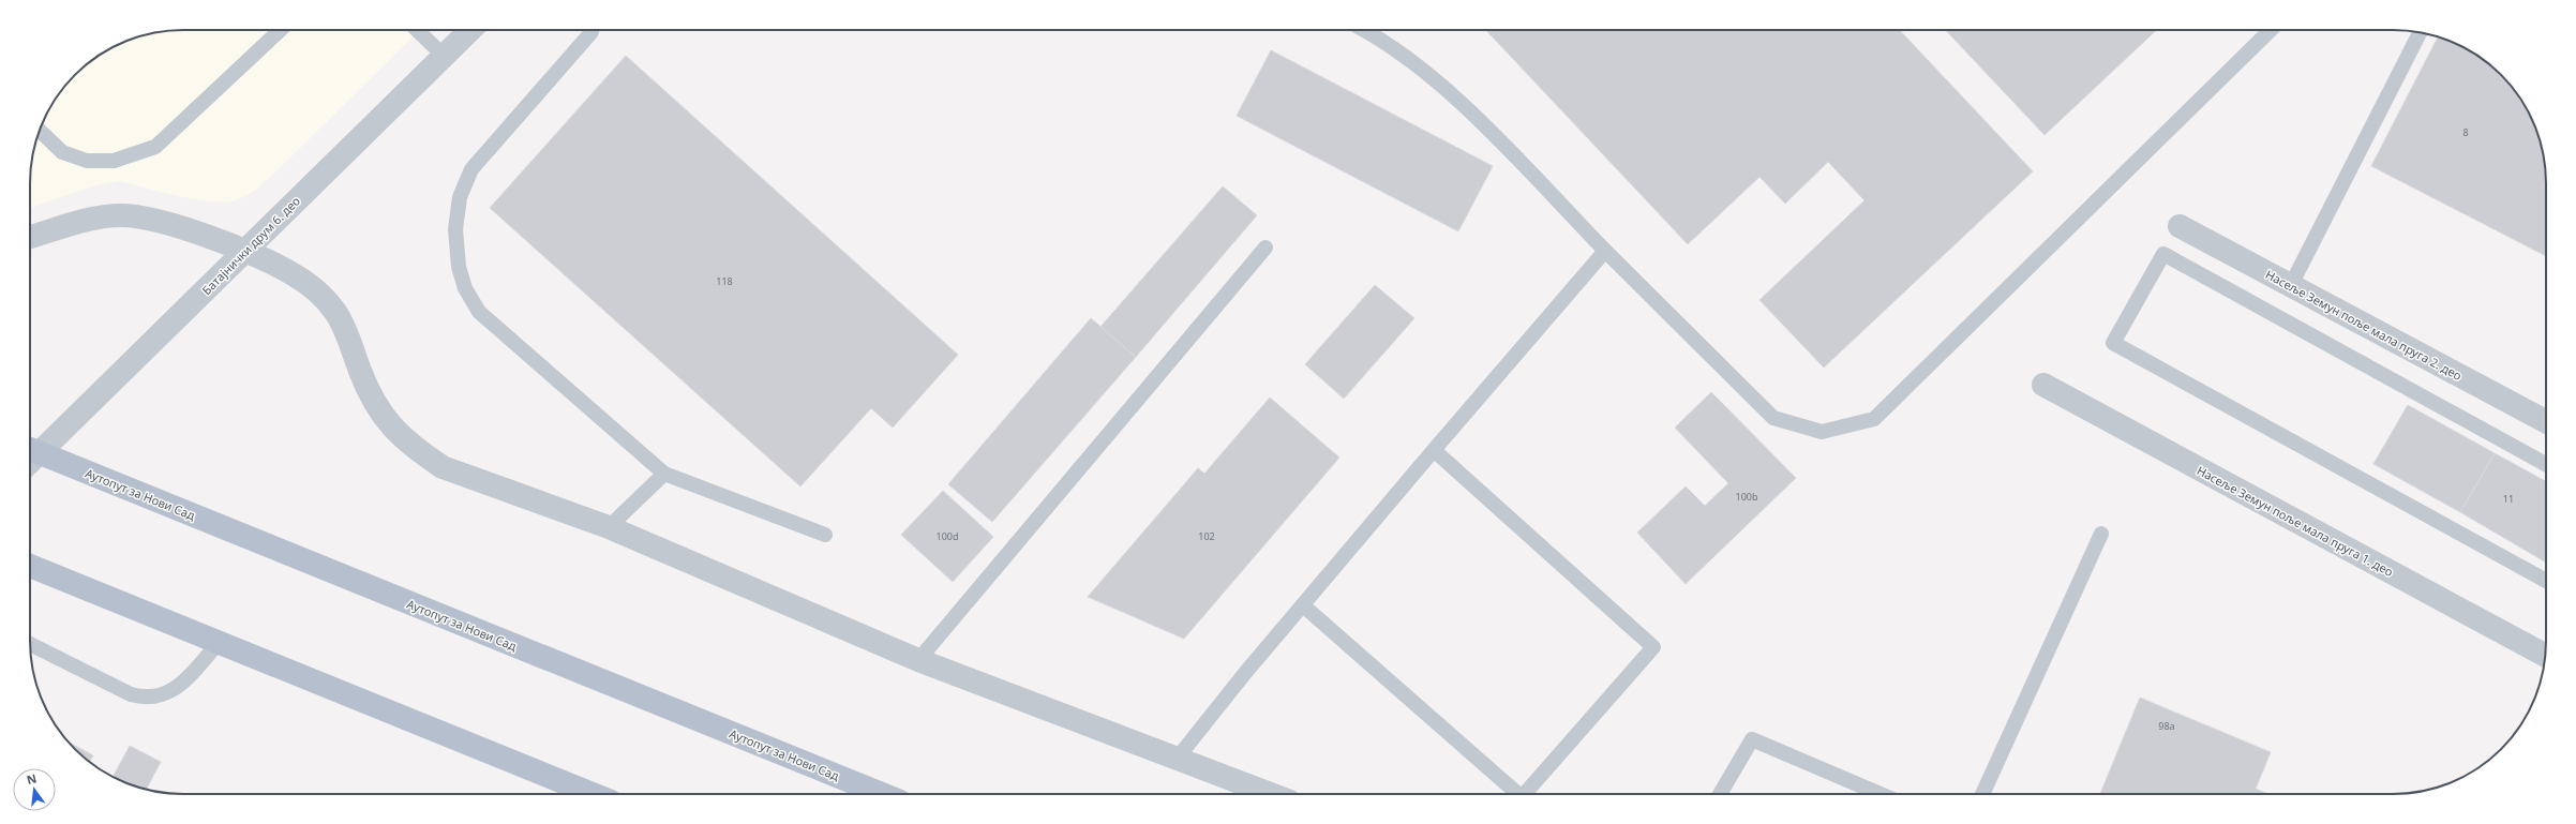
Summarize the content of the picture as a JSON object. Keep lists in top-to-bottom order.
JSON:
{
  "streets": {
    "main road": ["Аутопут за Нови Сад"],
    "street": ["Батајнички друм 6. део", "Насеље Земун поље мала пруга 2. део", "Насеље Земун поље мала пруга 1. део"]
  },
  "house_numbers": [
    "8",
    "118",
    "100b",
    "11",
    "100d",
    "102",
    "98a"
  ],
  "north": "top"
}
